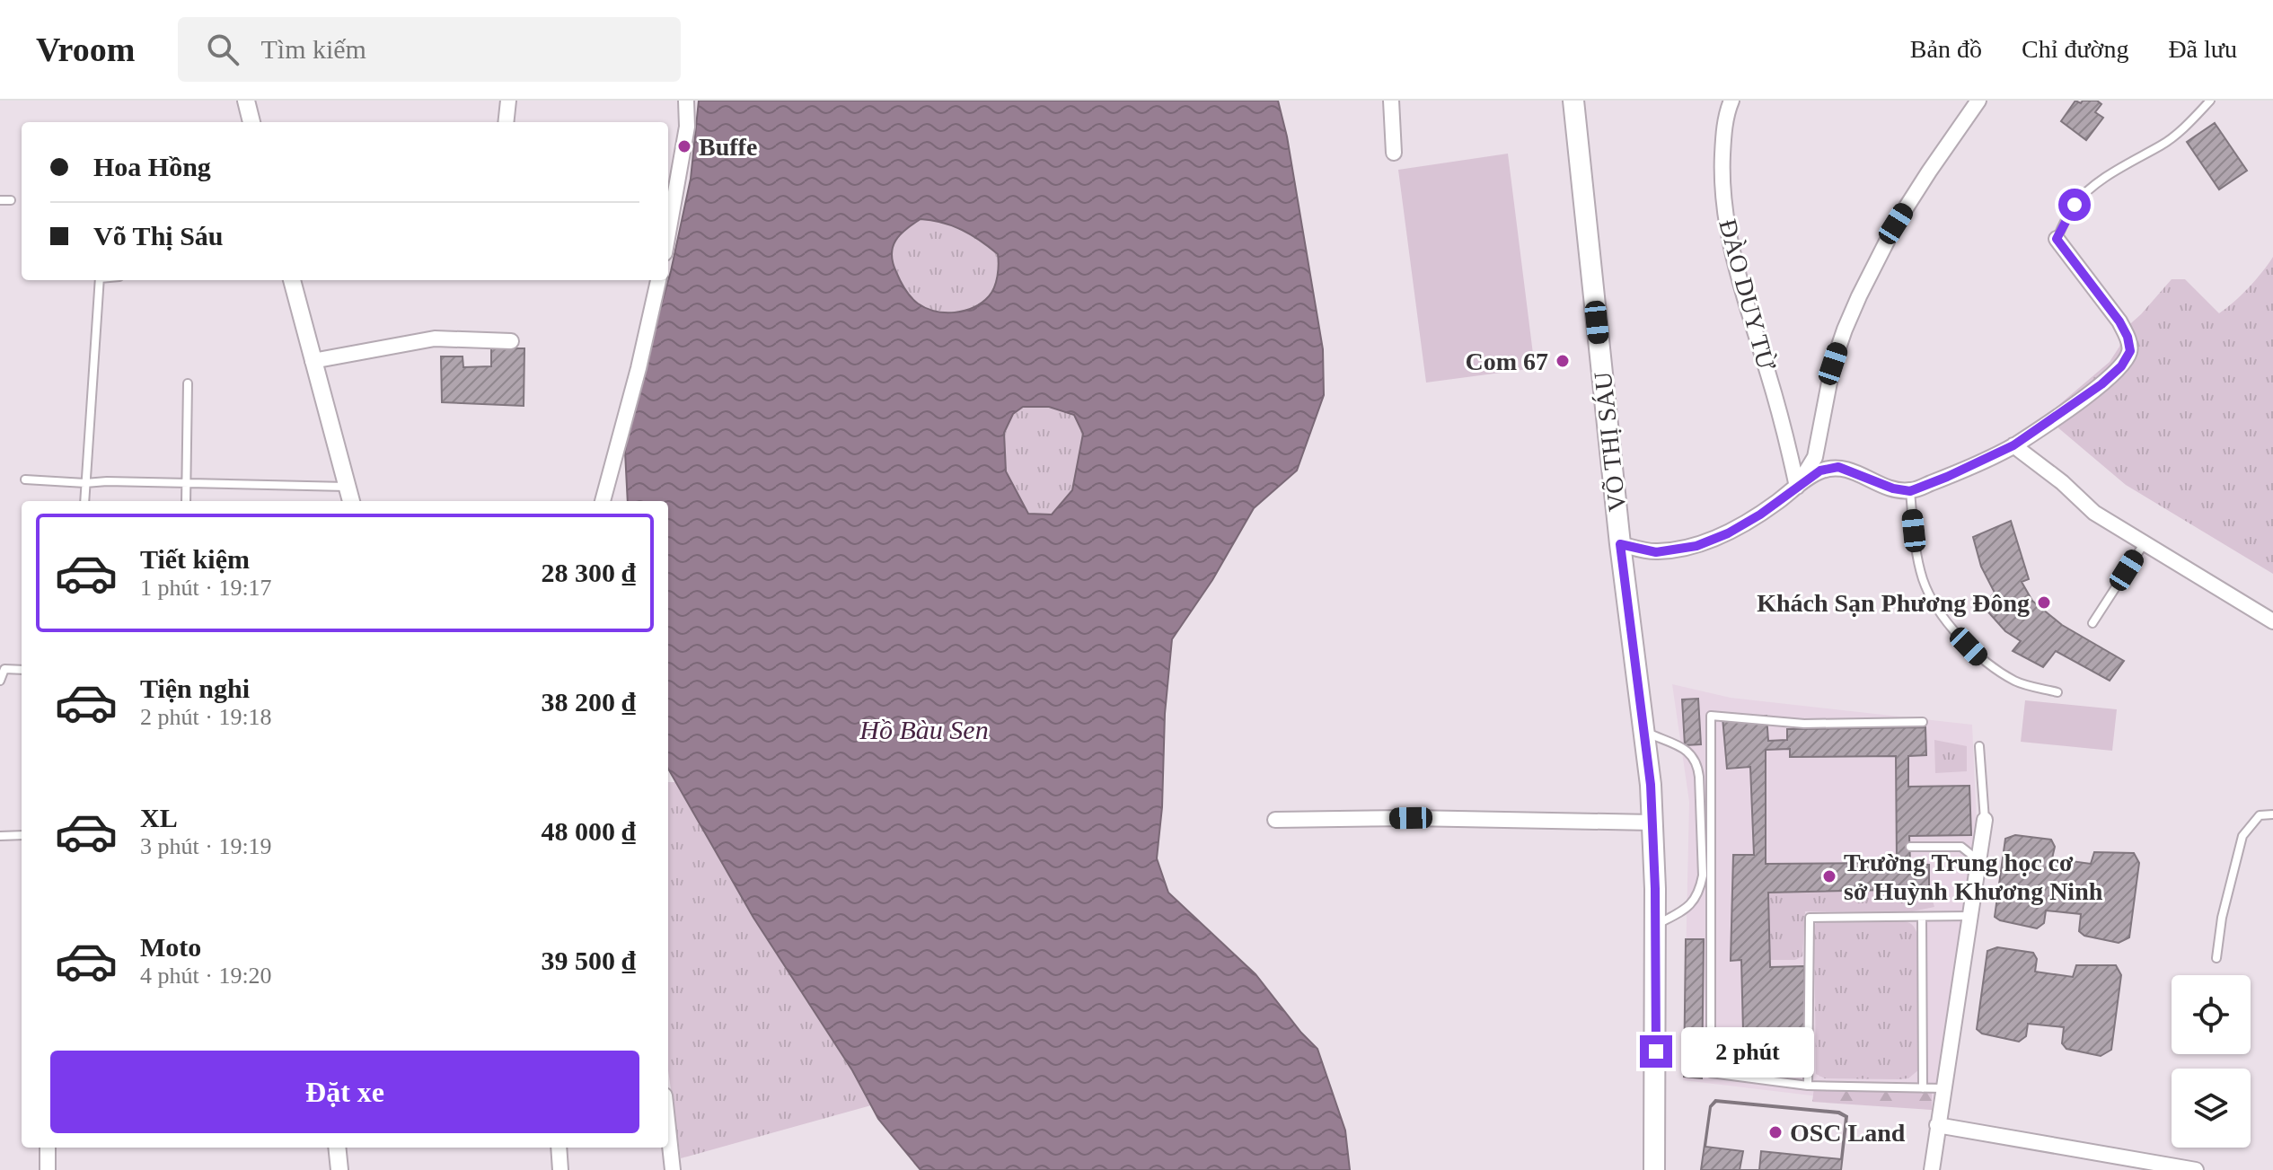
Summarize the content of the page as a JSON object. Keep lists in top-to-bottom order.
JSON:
{
  "streets": {
    "main road": ["VÕ THỊ SÁU"],
    "street": ["ĐÀO DUY TỪ"]
  },
  "water": ["Hồ Bàu Sen"],
  "places": [
    "Buffe",
    "Com 67",
    "Khách Sạn Phương Đông",
    "Trường Trung học cơ sở Huỳnh Khương Ninh",
    "OSC Land"
  ],
  "page": {
    "header": "Vroom",
    "search": "Tìm kiếm",
    "nav": ["Bản đồ", "Chỉ đường", "Đã lưu"],
    "banner": ["Hoa Hồng", "Võ Thị Sáu"],
    "list": [
      {
        "name": "Tiết kiệm",
        "note": "1 phút · 19:17",
        "value": "28 300 ₫"
      },
      {
        "name": "Tiện nghi",
        "note": "2 phút · 19:18",
        "value": "38 200 ₫"
      },
      {
        "name": "XL",
        "note": "3 phút · 19:19",
        "value": "48 000 ₫"
      },
      {
        "name": "Moto",
        "note": "4 phút · 19:20",
        "value": "39 500 ₫"
      }
    ],
    "bubble": "2 phút",
    "buttons": "Đặt xe"
  }
}
